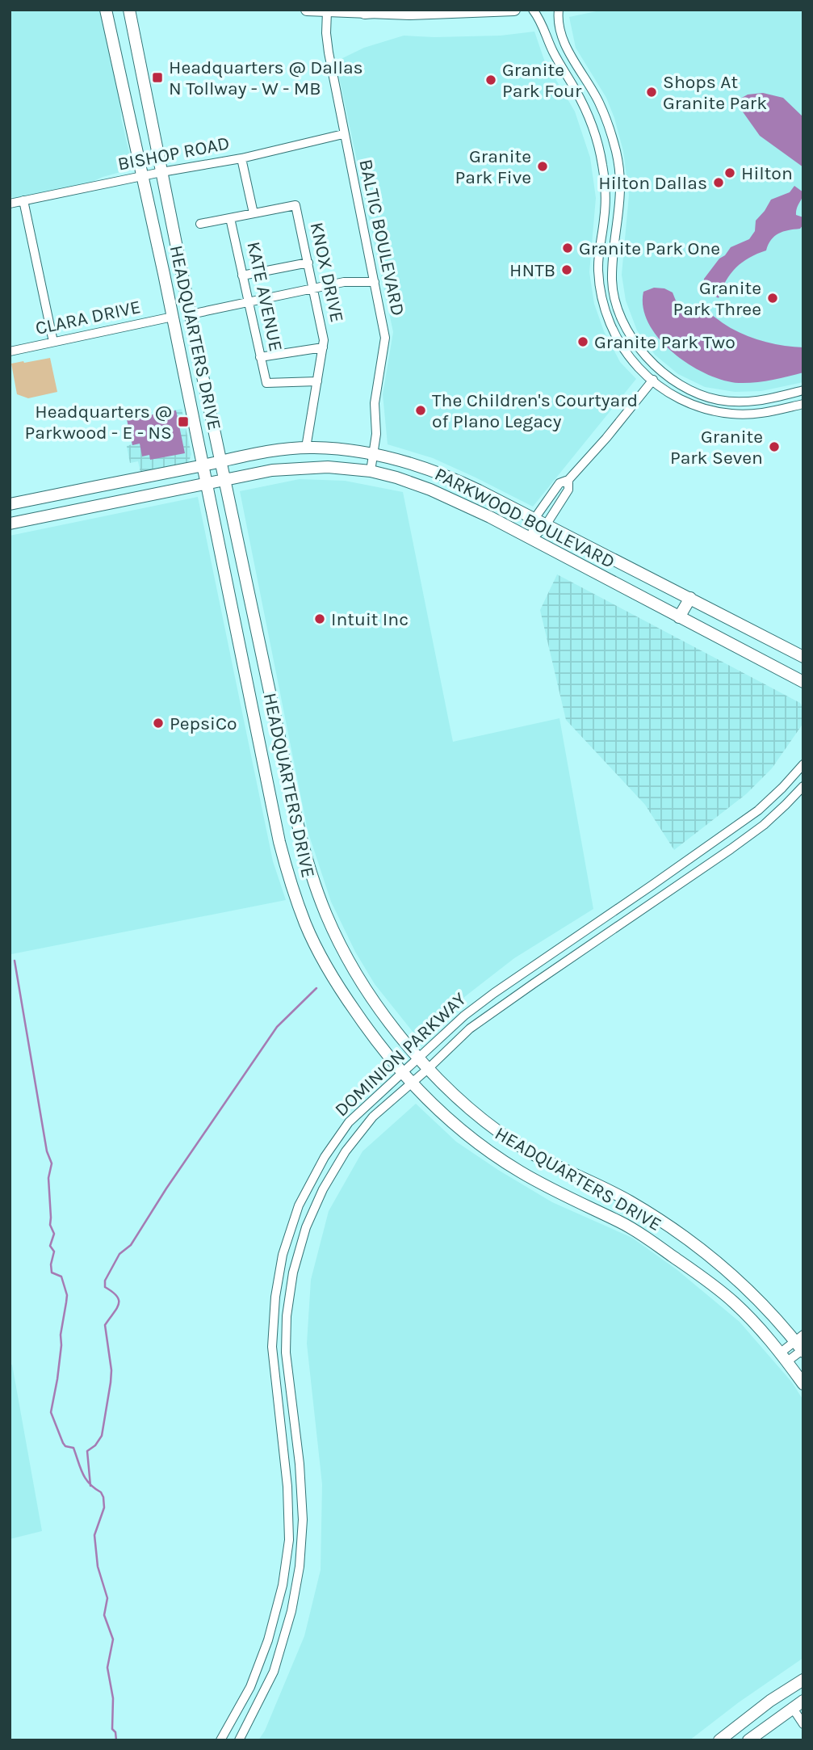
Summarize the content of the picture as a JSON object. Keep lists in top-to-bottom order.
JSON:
{
  "streets": {
    "main road": ["HEADQUARTERS DRIVE", "PARKWOOD BOULEVARD"],
    "street": [
      "BISHOP ROAD",
      "BALTIC BOULEVARD",
      "KNOX DRIVE",
      "KATE AVENUE",
      "CLARA DRIVE",
      "DOMINION PARKWAY"
    ]
  },
  "crossings": [
    ["BISHOP ROAD", "BALTIC BOULEVARD"],
    ["BISHOP ROAD", "HEADQUARTERS DRIVE"],
    ["BALTIC BOULEVARD", "PARKWOOD BOULEVARD"],
    ["KNOX DRIVE", "KATE AVENUE"],
    ["KNOX DRIVE", "PARKWOOD BOULEVARD"],
    ["CLARA DRIVE", "HEADQUARTERS DRIVE"],
    ["HEADQUARTERS DRIVE", "PARKWOOD BOULEVARD"],
    ["HEADQUARTERS DRIVE", "DOMINION PARKWAY"]
  ],
  "places": {
    "transit": ["Headquarters @ Dallas N Tollway - W - MB", "Headquarters @ Parkwood - E - NS"],
    "other": [
      "Granite Park Four",
      "Shops At Granite Park",
      "Granite Park Five",
      "Hilton",
      "Hilton Dallas",
      "Granite Park One",
      "HNTB",
      "Granite Park Three",
      "Granite Park Two",
      "The Children's Courtyard of Plano Legacy",
      "Granite Park Seven",
      "Intuit Inc",
      "PepsiCo"
    ]
  }
}
